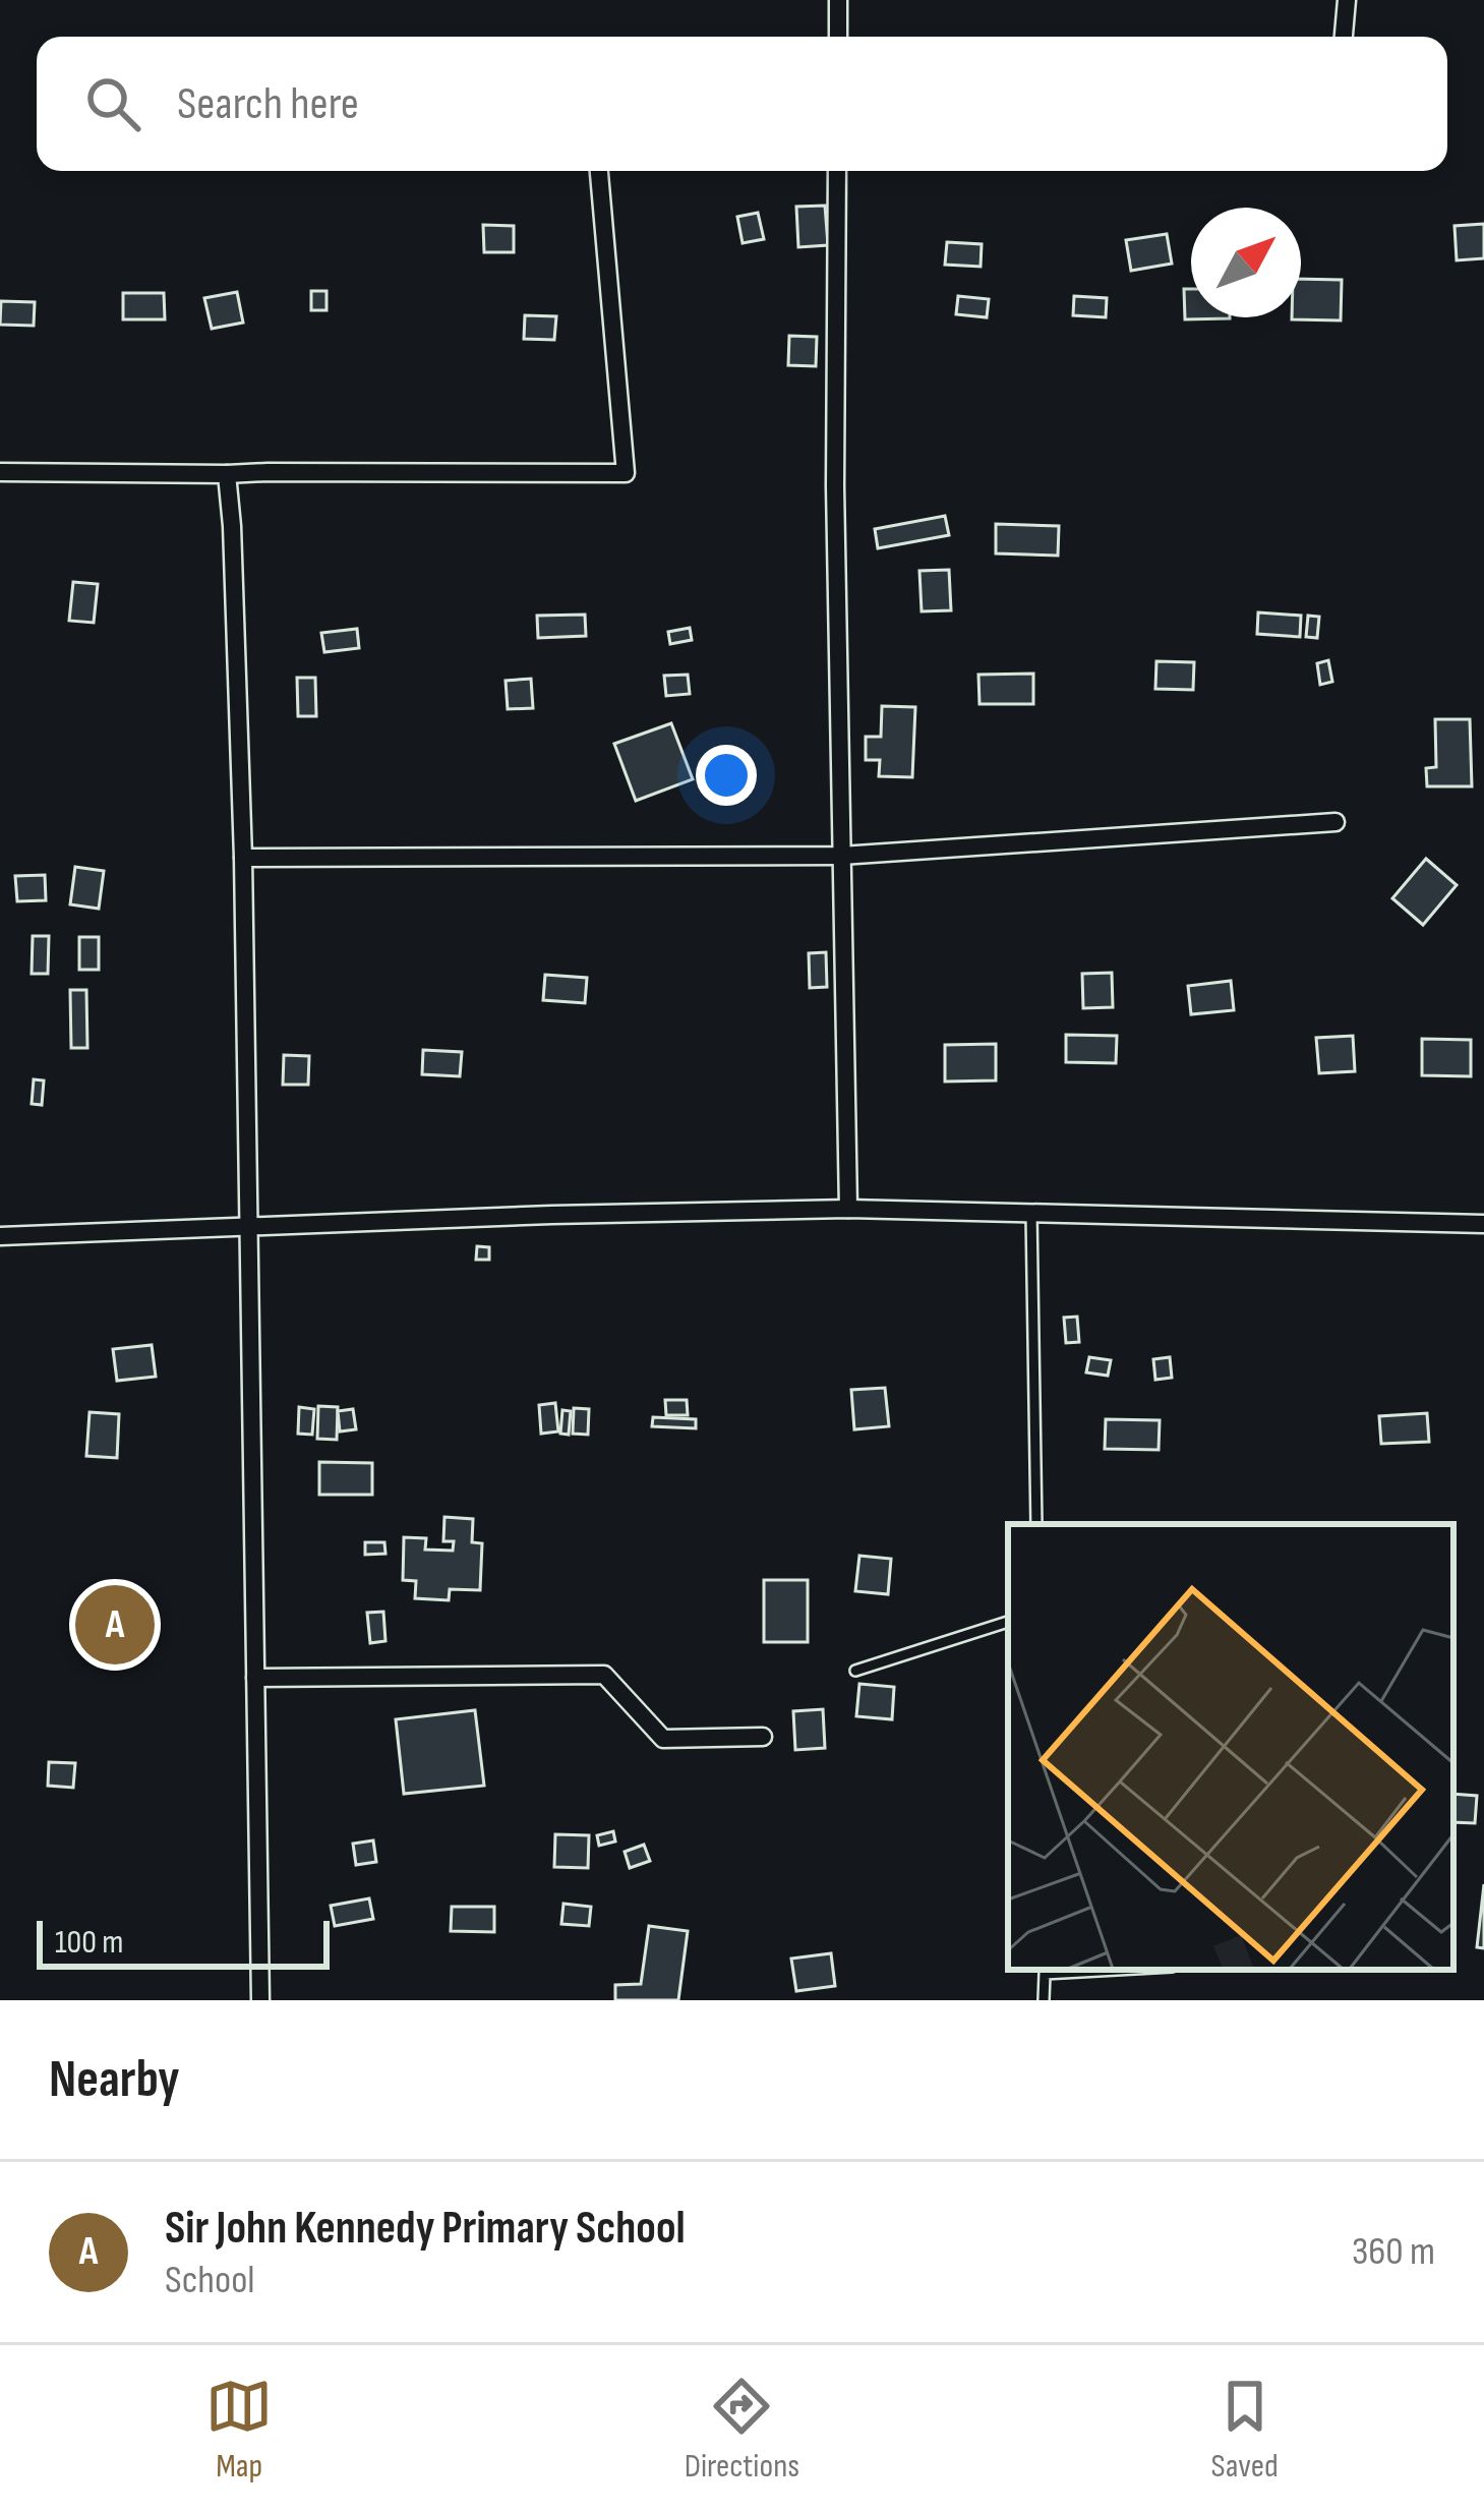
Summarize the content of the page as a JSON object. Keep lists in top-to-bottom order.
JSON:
{
  "scale_bar": "100 m",
  "north": "top right",
  "page": {
    "search": "Search here",
    "pins": "A",
    "scale": "100 m",
    "heading": "Nearby",
    "list": [
      {
        "mark": "A",
        "name": "Sir John Kennedy Primary School",
        "note": "School",
        "value": "360 m"
      }
    ],
    "nav": ["Map", "Directions", "Saved"]
  }
}
